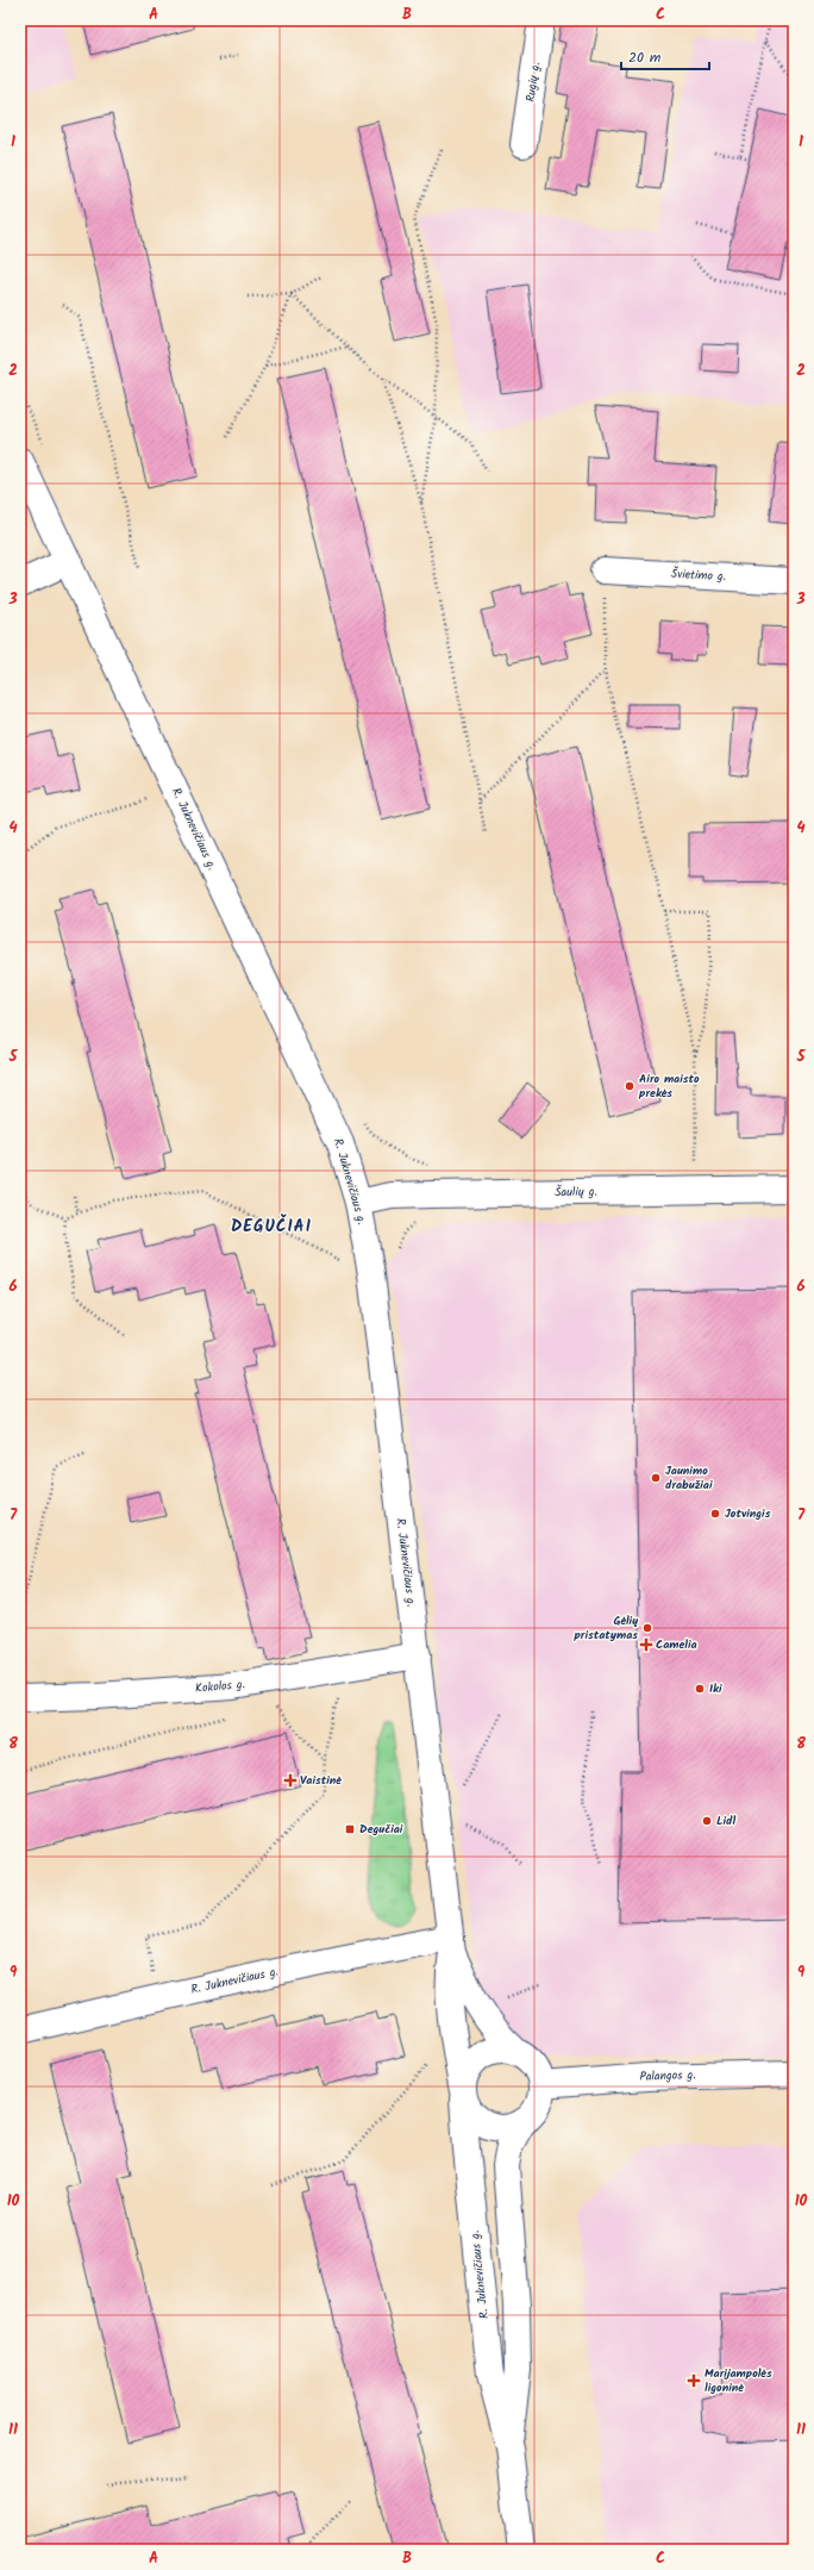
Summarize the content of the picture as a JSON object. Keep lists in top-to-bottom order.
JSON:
{
  "streets": {
    "street": [
      "Rugių g.",
      "Švietimo g.",
      "R. Juknevičiaus g.",
      "Šaulių g.",
      "Kokolos g.",
      "Palangos g."
    ]
  },
  "crossings": [
    ["R. Juknevičiaus g.", "Šaulių g."],
    ["R. Juknevičiaus g.", "Kokolos g."],
    ["R. Juknevičiaus g.", "Palangos g."]
  ],
  "districts": ["DEGUČIAI"],
  "places": {
    "other": [
      "Airo maisto prekės",
      "Jaunimo drabužiai",
      "Jotvingis",
      "Gėlių pristatymas",
      "Iki",
      "Lidl"
    ],
    "health": ["Camelia", "Vaistinė", "Marijampolės ligoninė"],
    "transit": ["Degučiai"]
  },
  "scale_bar": "20 m",
  "grid": {
    "columns": ["A", "B", "C"],
    "rows": [
      "1",
      "2",
      "3",
      "4",
      "5",
      "6",
      "7",
      "8",
      "9",
      "10",
      "11"
    ]
  }
}
